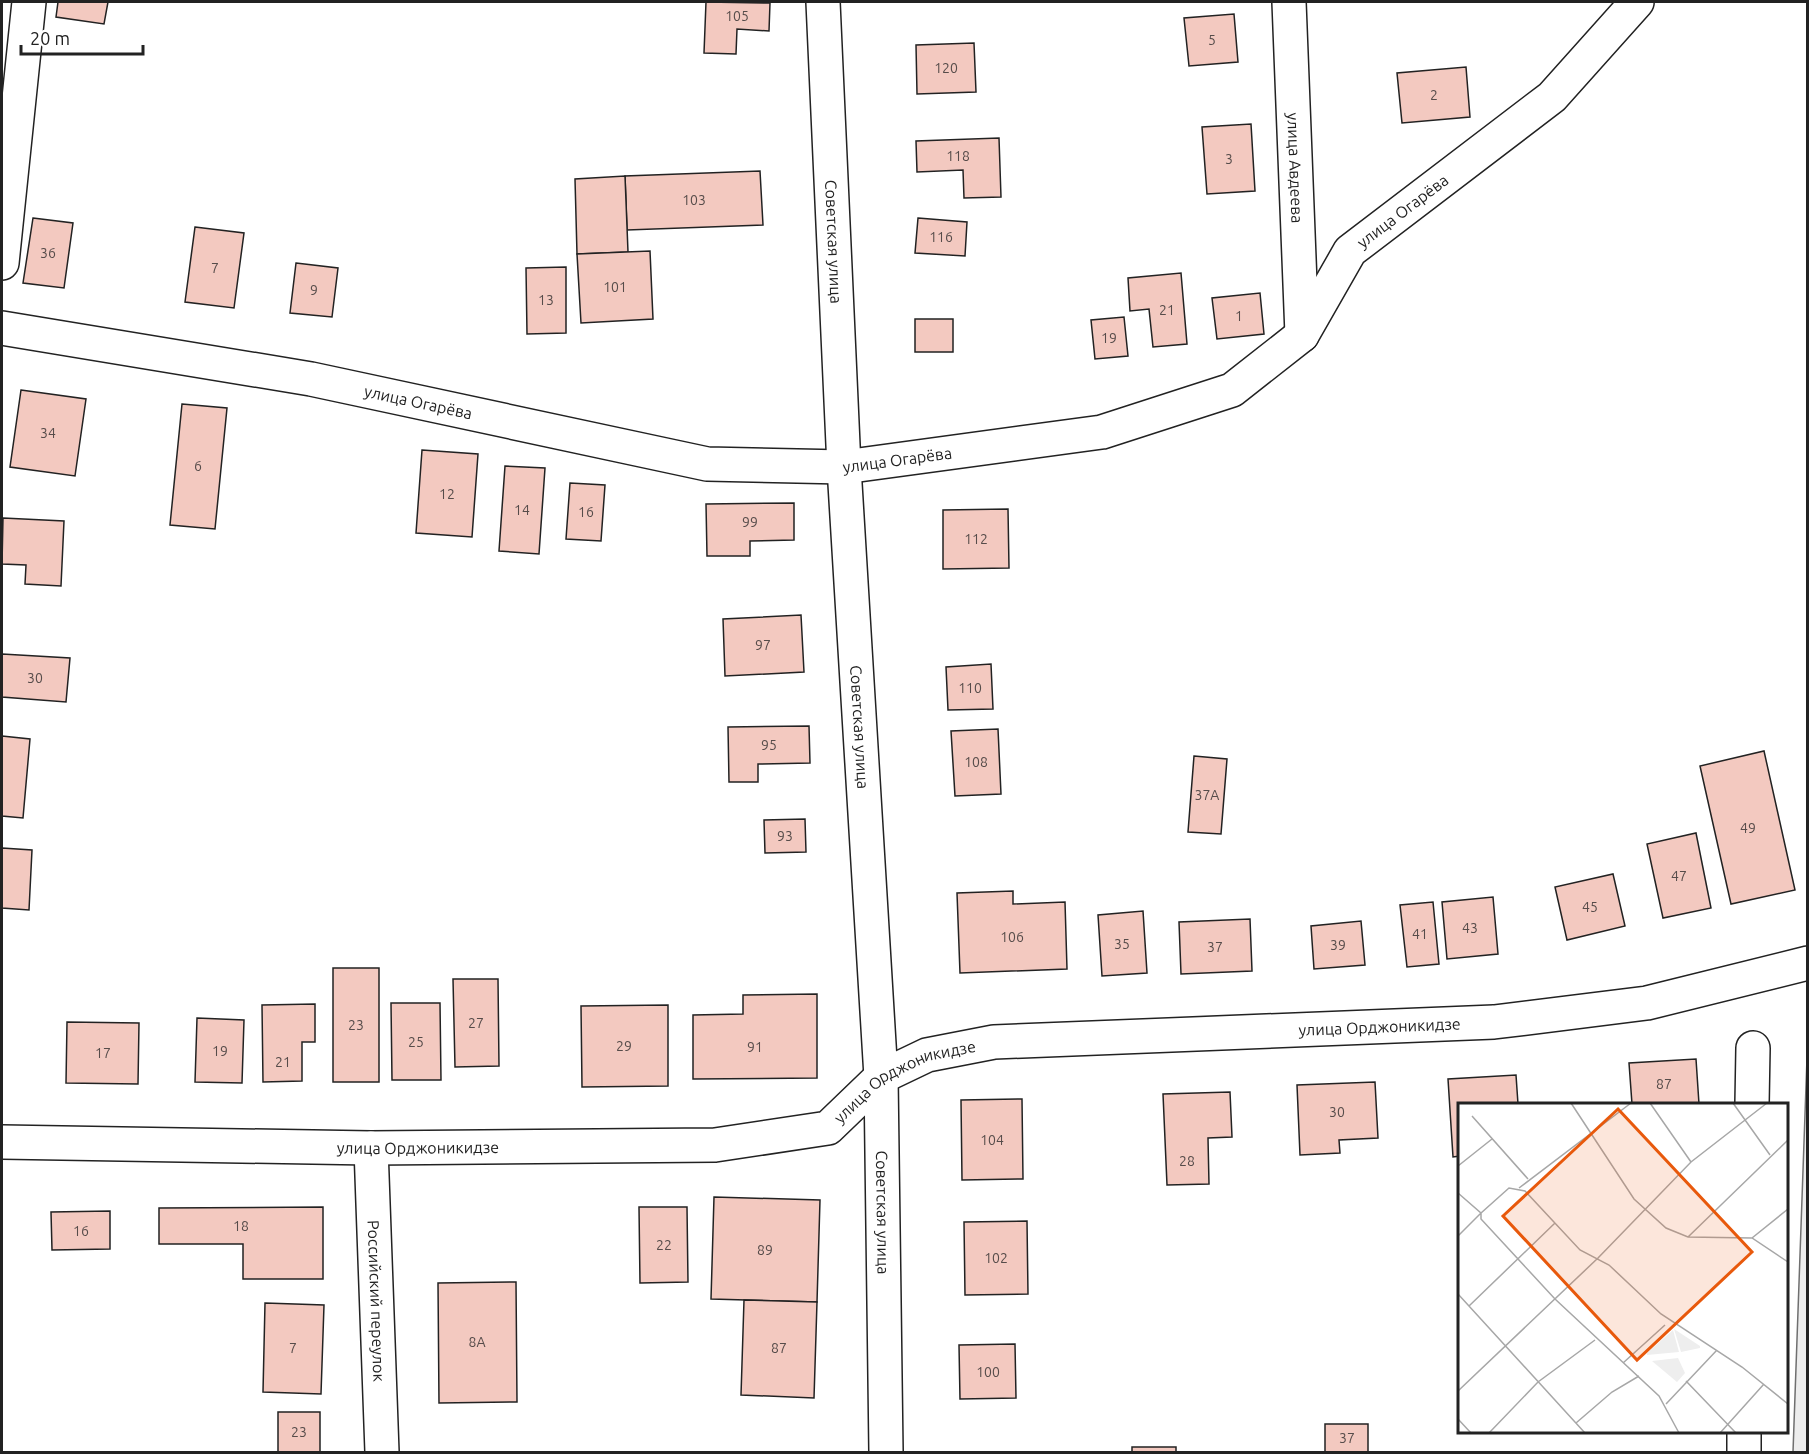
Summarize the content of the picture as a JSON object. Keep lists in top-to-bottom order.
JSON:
{
  "streets": {
    "street": [
      "улица Авдеева",
      "улица Огарёва",
      "Советская улица",
      "улица Орджоникидзе",
      "Российский переулок"
    ]
  },
  "crossings": [
    ["улица Авдеева", "улица Огарёва"],
    ["улица Огарёва", "Советская улица"],
    ["Советская улица", "улица Орджоникидзе"],
    ["улица Орджоникидзе", "Российский переулок"]
  ],
  "house_numbers": [
    "105",
    "5",
    "120",
    "2",
    "118",
    "3",
    "103",
    "116",
    "36",
    "7",
    "101",
    "9",
    "13",
    "21",
    "1",
    "19",
    "34",
    "6",
    "12",
    "14",
    "16",
    "99",
    "112",
    "97",
    "30",
    "110",
    "95",
    "108",
    "37А",
    "49",
    "93",
    "47",
    "45",
    "43",
    "41",
    "106",
    "35",
    "39",
    "37",
    "27",
    "23",
    "25",
    "29",
    "91",
    "19",
    "17",
    "21",
    "87",
    "30",
    "104",
    "28",
    "18",
    "16",
    "22",
    "89",
    "102",
    "8А",
    "7",
    "87",
    "100",
    "23",
    "37"
  ],
  "scale_bar": "20 m"
}
